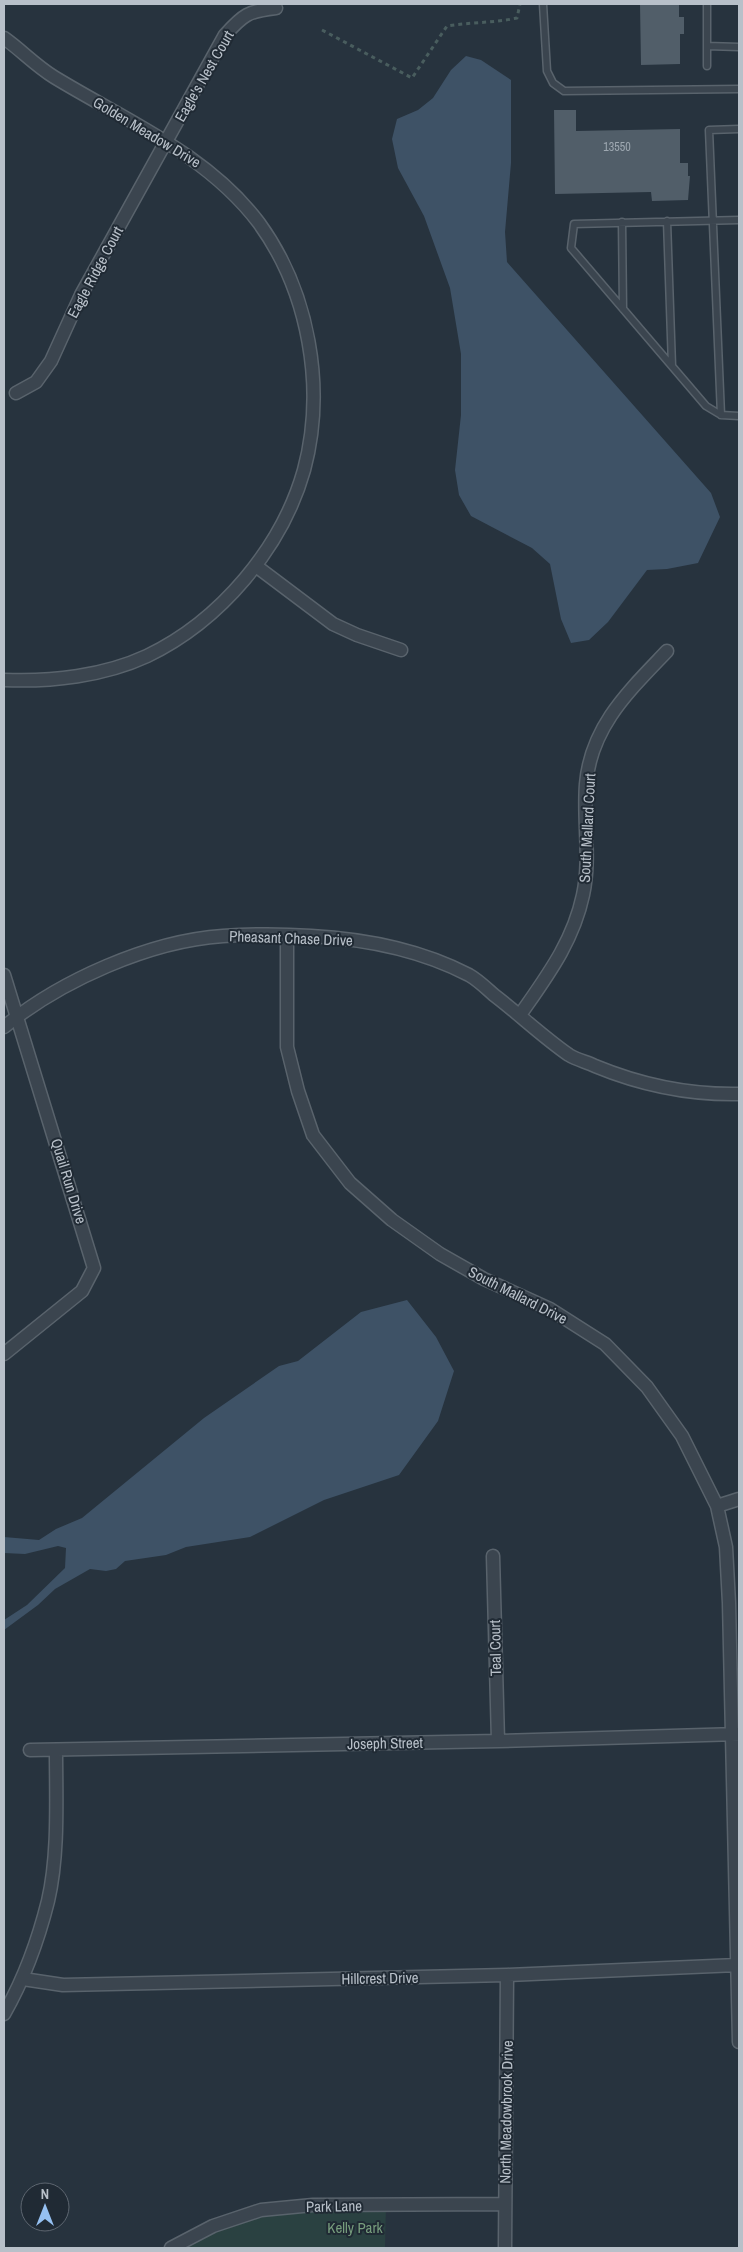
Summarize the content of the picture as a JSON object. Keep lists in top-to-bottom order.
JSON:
{
  "streets": {
    "street": [
      "Eagle's Nest Court",
      "Golden Meadow Drive",
      "Eagle Ridge Court",
      "South Mallard Court",
      "Pheasant Chase Drive",
      "Quail Run Drive",
      "South Mallard Drive",
      "Teal Court",
      "Joseph Street",
      "Hillcrest Drive",
      "North Meadowbrook Drive",
      "Park Lane"
    ]
  },
  "crossings": [
    ["Eagle's Nest Court", "Golden Meadow Drive"],
    ["Eagle's Nest Court", "Eagle Ridge Court"],
    ["Golden Meadow Drive", "Eagle Ridge Court"],
    ["South Mallard Court", "Pheasant Chase Drive"],
    ["Pheasant Chase Drive", "Quail Run Drive"],
    ["Pheasant Chase Drive", "South Mallard Drive"],
    ["South Mallard Drive", "Joseph Street"],
    ["South Mallard Drive", "Hillcrest Drive"],
    ["Teal Court", "Joseph Street"],
    ["Hillcrest Drive", "North Meadowbrook Drive"],
    ["North Meadowbrook Drive", "Park Lane"]
  ],
  "parks": ["Kelly Park"],
  "house_numbers": ["13550"],
  "north": "top"
}
